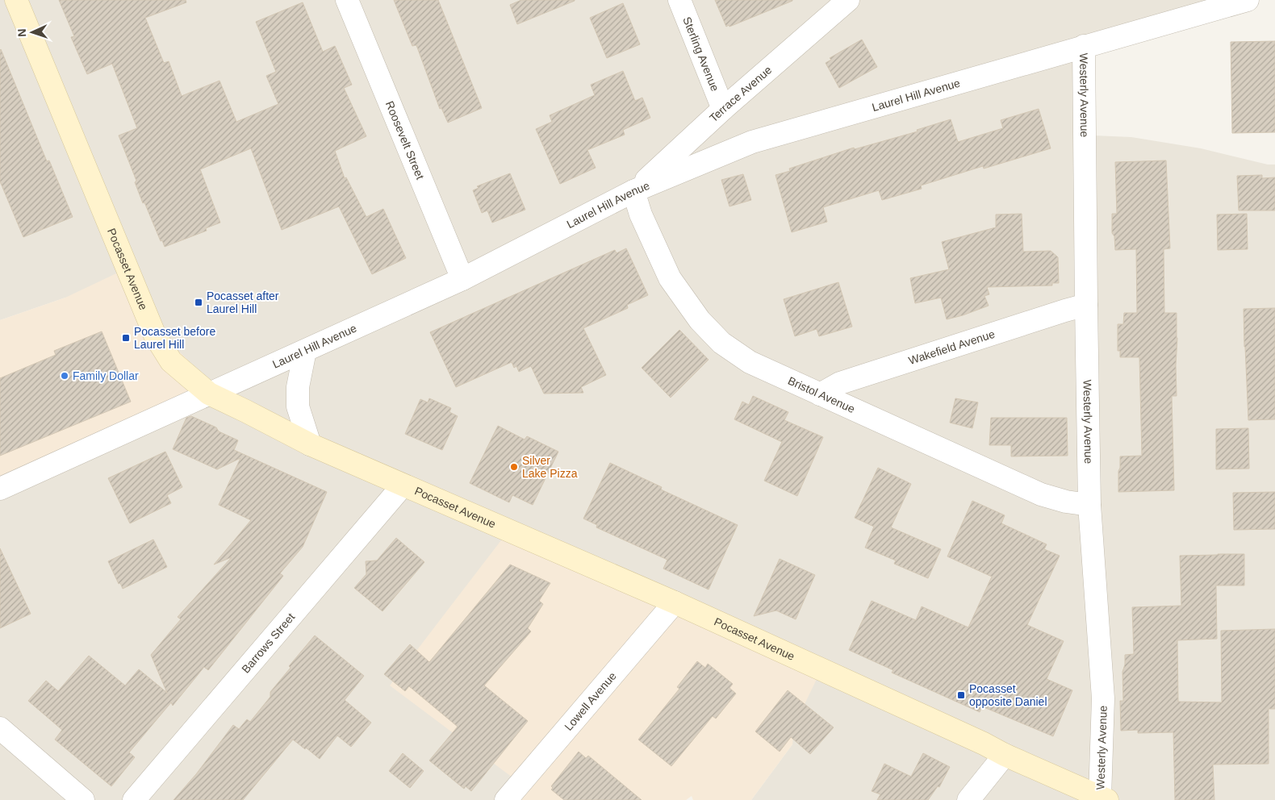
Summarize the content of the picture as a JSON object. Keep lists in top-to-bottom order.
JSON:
{
  "streets": {
    "main road": ["Pocasset Avenue"],
    "street": [
      "Sterling Avenue",
      "Terrace Avenue",
      "Laurel Hill Avenue",
      "Westerly Avenue",
      "Roosevelt Street",
      "Wakefield Avenue",
      "Bristol Avenue",
      "Barrows Street",
      "Lowell Avenue"
    ]
  },
  "crossings": [
    ["Sterling Avenue", "Terrace Avenue"],
    ["Terrace Avenue", "Laurel Hill Avenue"],
    ["Terrace Avenue", "Bristol Avenue"],
    ["Laurel Hill Avenue", "Westerly Avenue"],
    ["Laurel Hill Avenue", "Roosevelt Street"],
    ["Laurel Hill Avenue", "Pocasset Avenue"],
    ["Laurel Hill Avenue", "Bristol Avenue"],
    ["Westerly Avenue", "Pocasset Avenue"],
    ["Westerly Avenue", "Wakefield Avenue"],
    ["Westerly Avenue", "Bristol Avenue"],
    ["Pocasset Avenue", "Barrows Street"],
    ["Pocasset Avenue", "Lowell Avenue"],
    ["Wakefield Avenue", "Bristol Avenue"]
  ],
  "places": {
    "transit": ["Pocasset after Laurel Hill", "Pocasset before Laurel Hill", "Pocasset opposite Daniel"],
    "other": ["Family Dollar", "Silver Lake Pizza"]
  },
  "north": "left"
}
